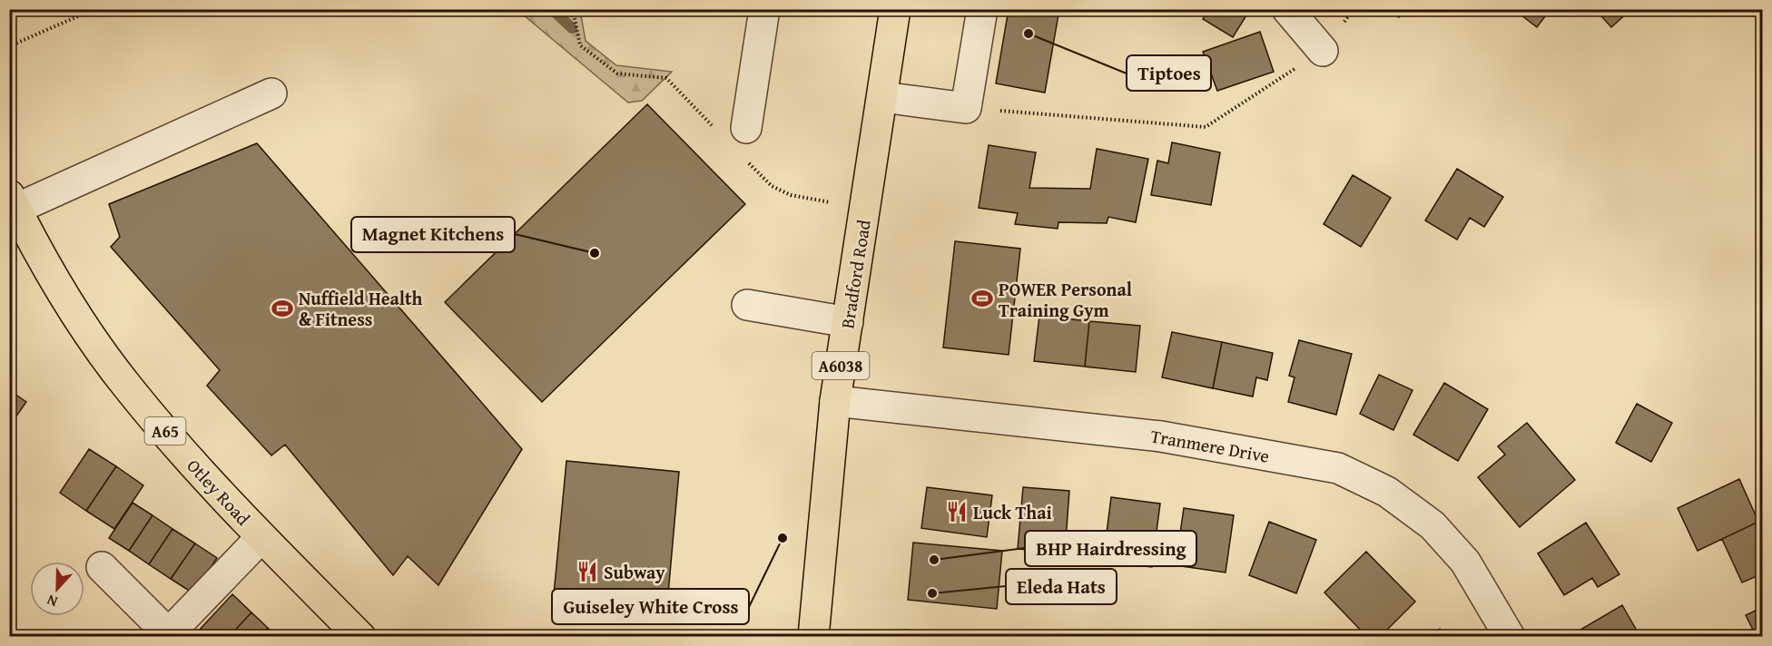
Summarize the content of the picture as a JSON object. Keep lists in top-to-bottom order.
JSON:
{
  "streets": {
    "main road": [
      "Bradford Road",
      "A6038",
      "A65",
      "Otley Road"
    ],
    "street": ["Tranmere Drive"]
  },
  "crossings": [
    ["Bradford Road", "Tranmere Drive"]
  ],
  "places": {
    "other": [
      "Tiptoes",
      "Magnet Kitchens",
      "Guiseley White Cross",
      "BHP Hairdressing",
      "Eleda Hats"
    ],
    "sports": ["POWER Personal Training Gym", "Nuffield Health & Fitness"],
    "restaurant": ["Luck Thai", "Subway"]
  },
  "north": "bottom"
}
